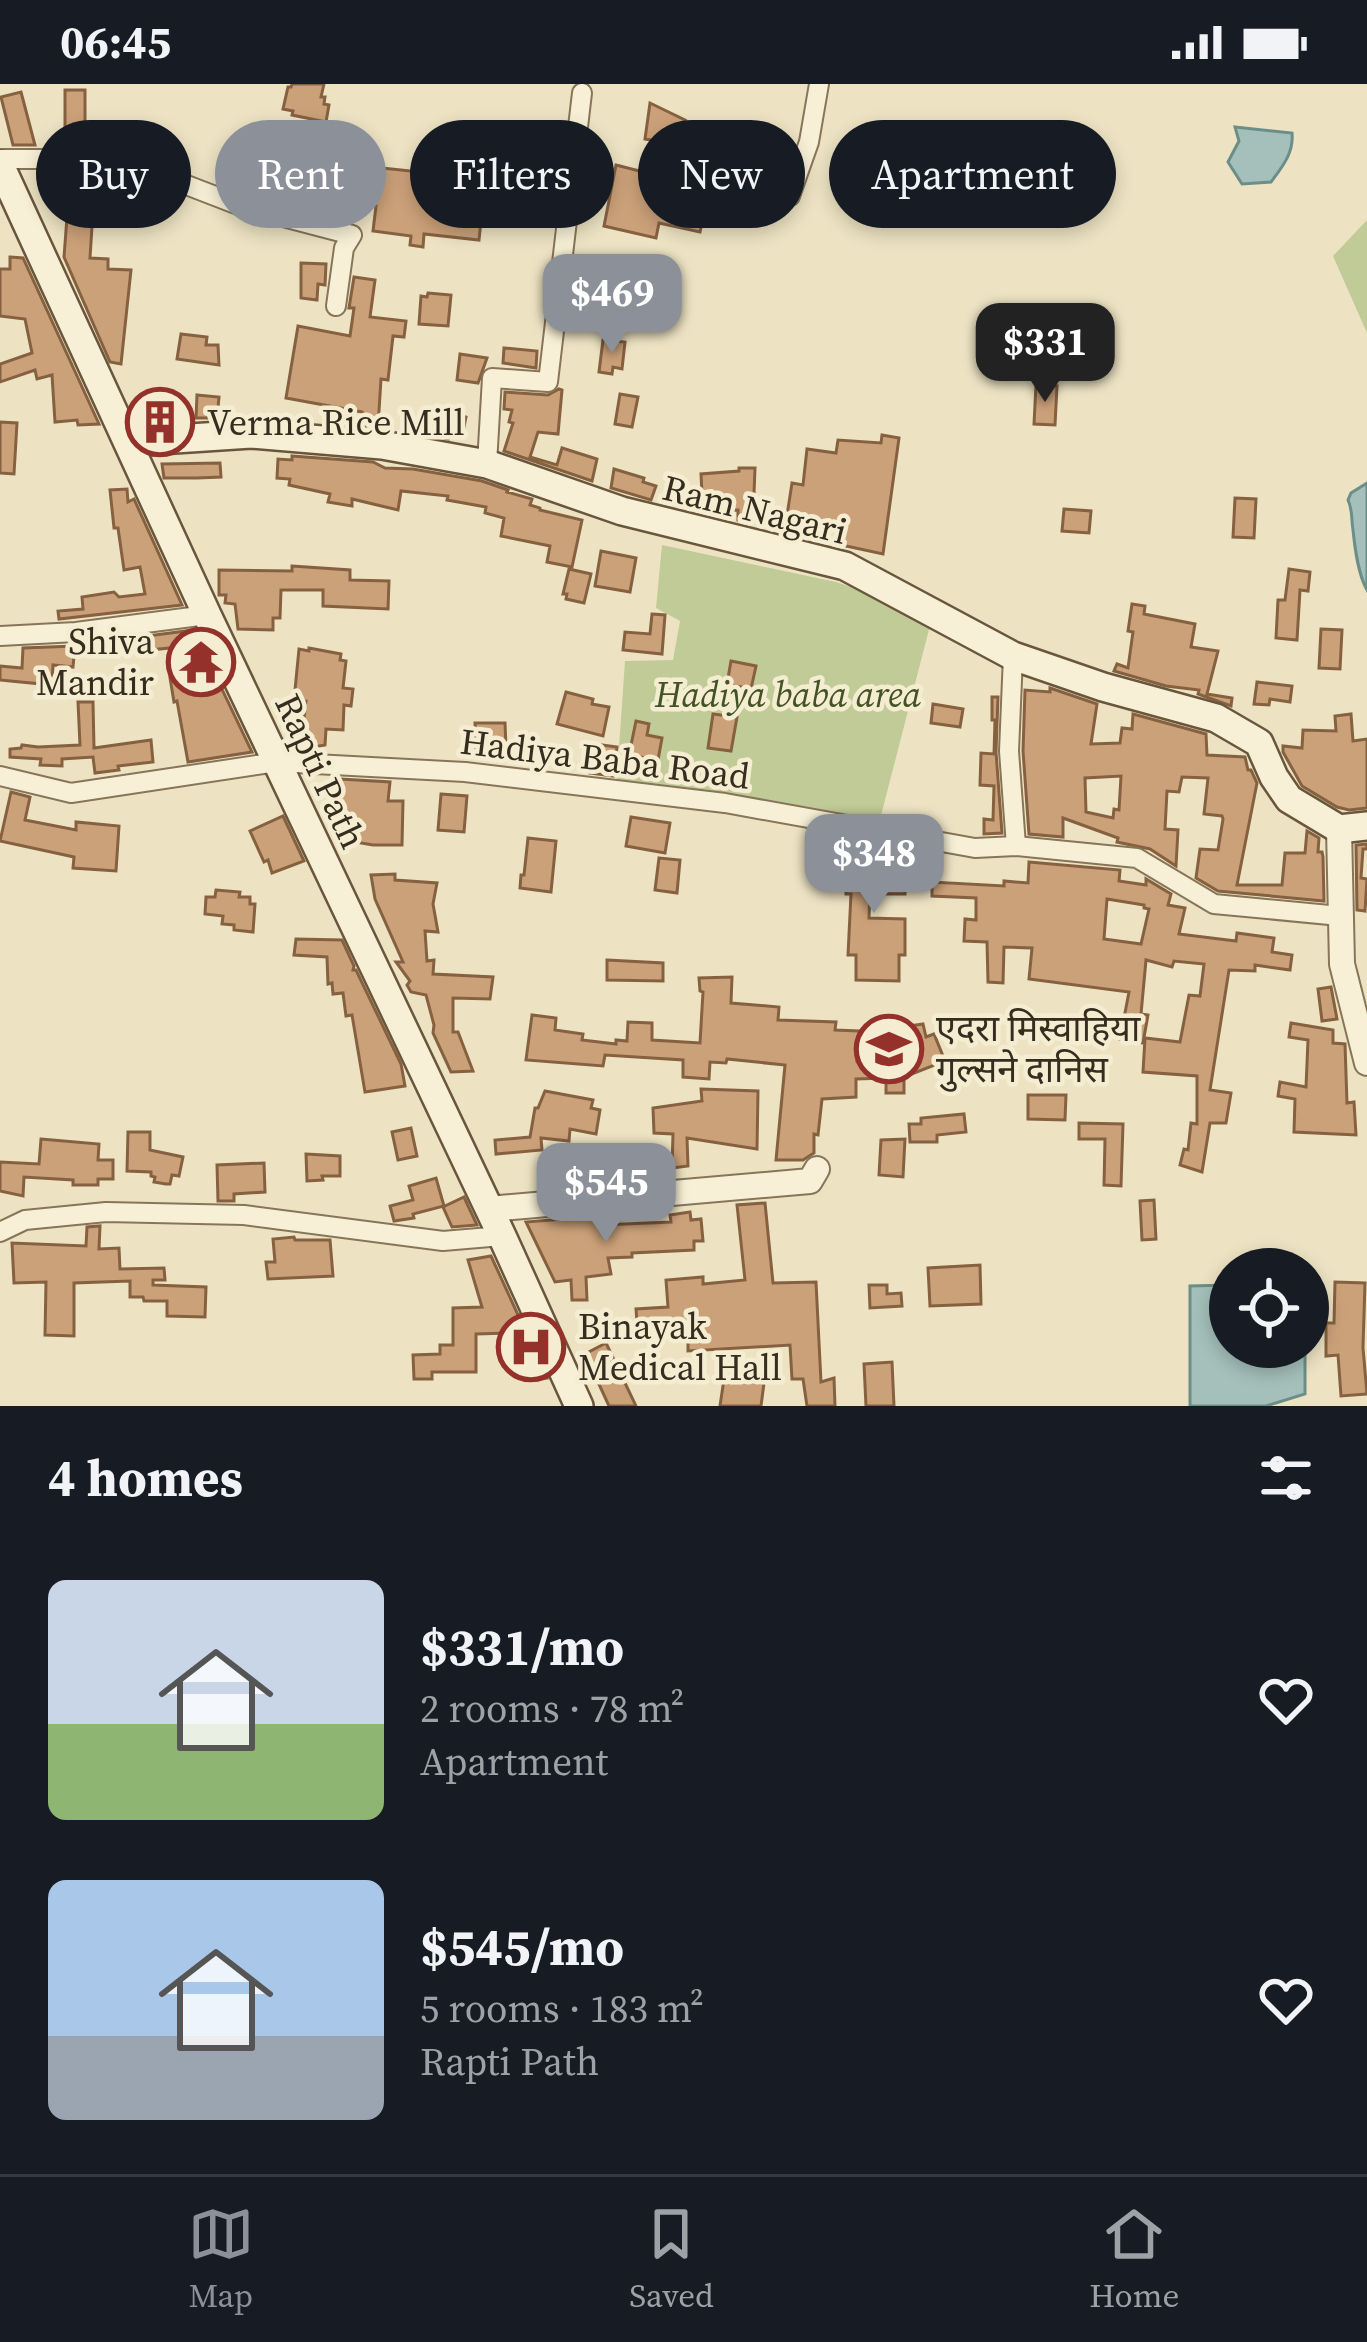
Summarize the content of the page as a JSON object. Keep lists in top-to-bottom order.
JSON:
{
  "streets": {
    "main road": ["Ram Nagari", "Rapti Path"],
    "street": ["Hadiya Baba Road"]
  },
  "crossings": [
    ["Ram Nagari", "Rapti Path"],
    ["Hadiya Baba Road", "Rapti Path"]
  ],
  "parks": ["Hadiya baba area"],
  "places": {
    "building": ["Verma Rice Mill"],
    "temple": ["Shiva Mandir"],
    "school or university": ["एदरा मिस्वाहिया गुल्सने दानिस"],
    "hospital": ["Binayak Medical Hall"]
  },
  "page": {
    "status": "06:45",
    "chip": [
      "Buy",
      "Rent",
      "Filters",
      "New",
      "Apartment"
    ],
    "price": [
      "$469",
      "$331",
      "$348",
      "$545"
    ],
    "heading": "4 homes",
    "list": [
      {
        "name": "$331/mo",
        "note": "2 rooms · 78 m² · Apartment"
      },
      {
        "name": "$545/mo",
        "note": "5 rooms · 183 m² · Rapti Path"
      }
    ],
    "tabs": ["Map", "Saved", "Home"]
  }
}
